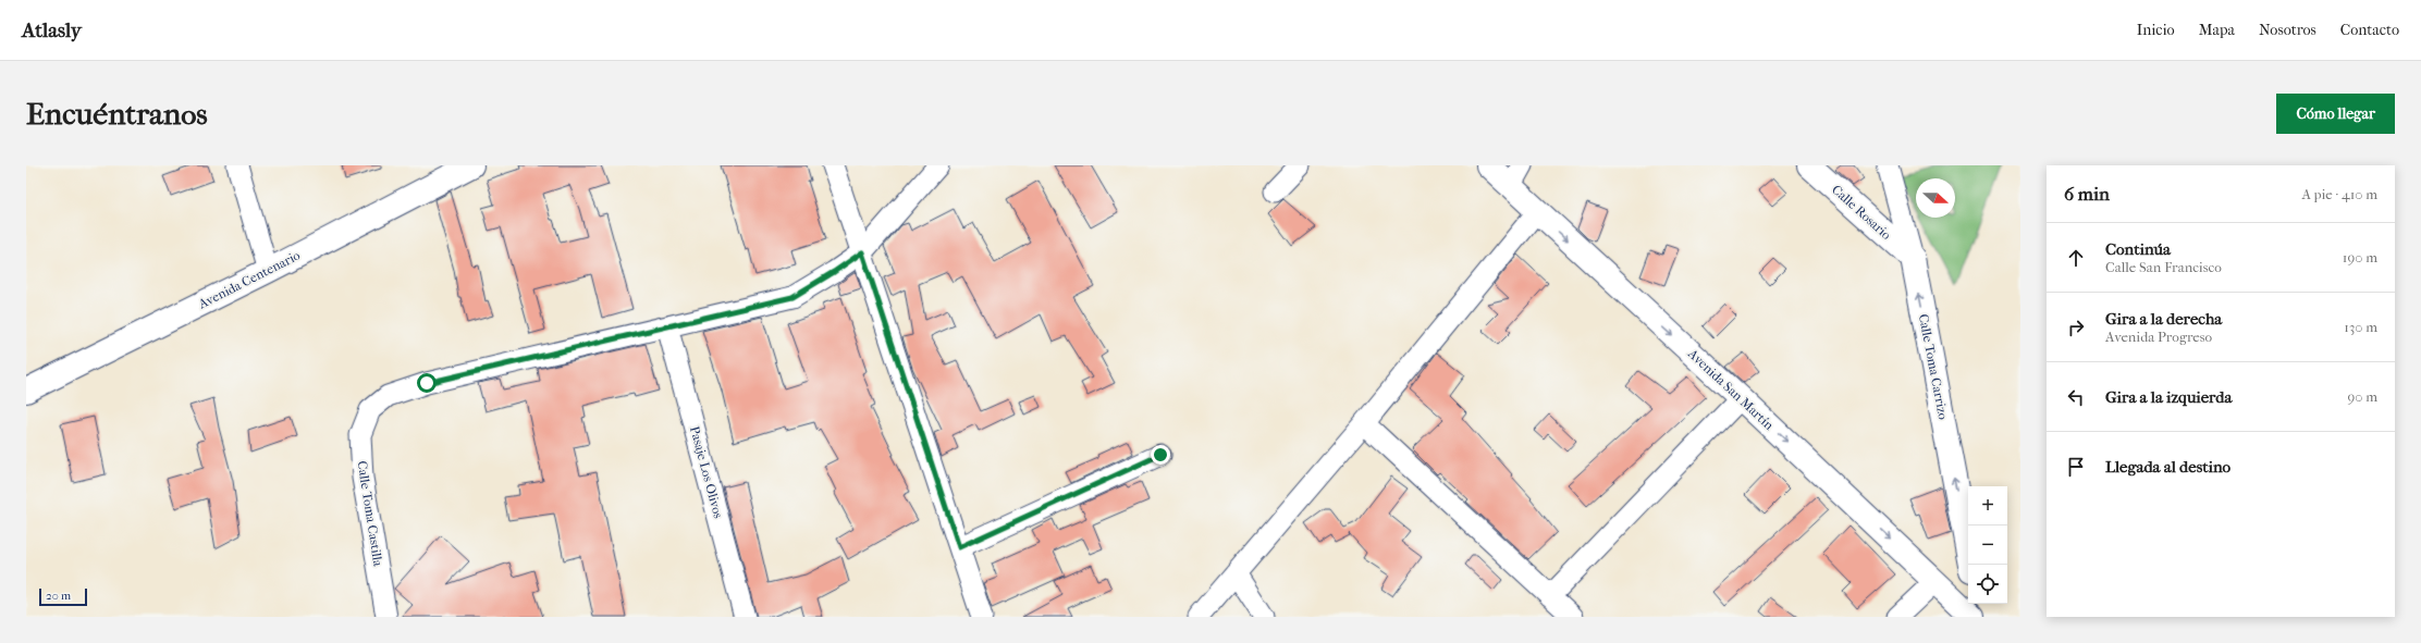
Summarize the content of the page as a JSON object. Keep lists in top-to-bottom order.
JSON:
{
  "streets": {
    "main road": [
      "Calle Rosario",
      "Avenida Centenario",
      "Calle Toma Carrizo",
      "Avenida San Martín"
    ],
    "street": ["Pasaje Los Olivos", "Calle Toma Castilla"]
  },
  "crossings": [
    ["Calle Rosario", "Calle Toma Carrizo"],
    ["Pasaje Los Olivos", "Calle Toma Castilla"]
  ],
  "one_way": ["Calle Toma Carrizo", "Avenida San Martín"],
  "scale_bar": "20 m",
  "north": "right",
  "page": {
    "header": "Atlasly",
    "nav": [
      "Inicio",
      "Mapa",
      "Nosotros",
      "Contacto"
    ],
    "buttons": "Cómo llegar",
    "title": "Encuéntranos",
    "heading": ["6 min", "A pie · 410 m"],
    "list": [
      ["Continúa", "Calle San Francisco", "190 m"],
      ["Gira a la derecha", "Avenida Progreso", "130 m"],
      ["Gira a la izquierda", "90 m"],
      "Llegada al destino"
    ],
    "map_buttons": ["+", "−"],
    "scale": "20 m"
  }
}
